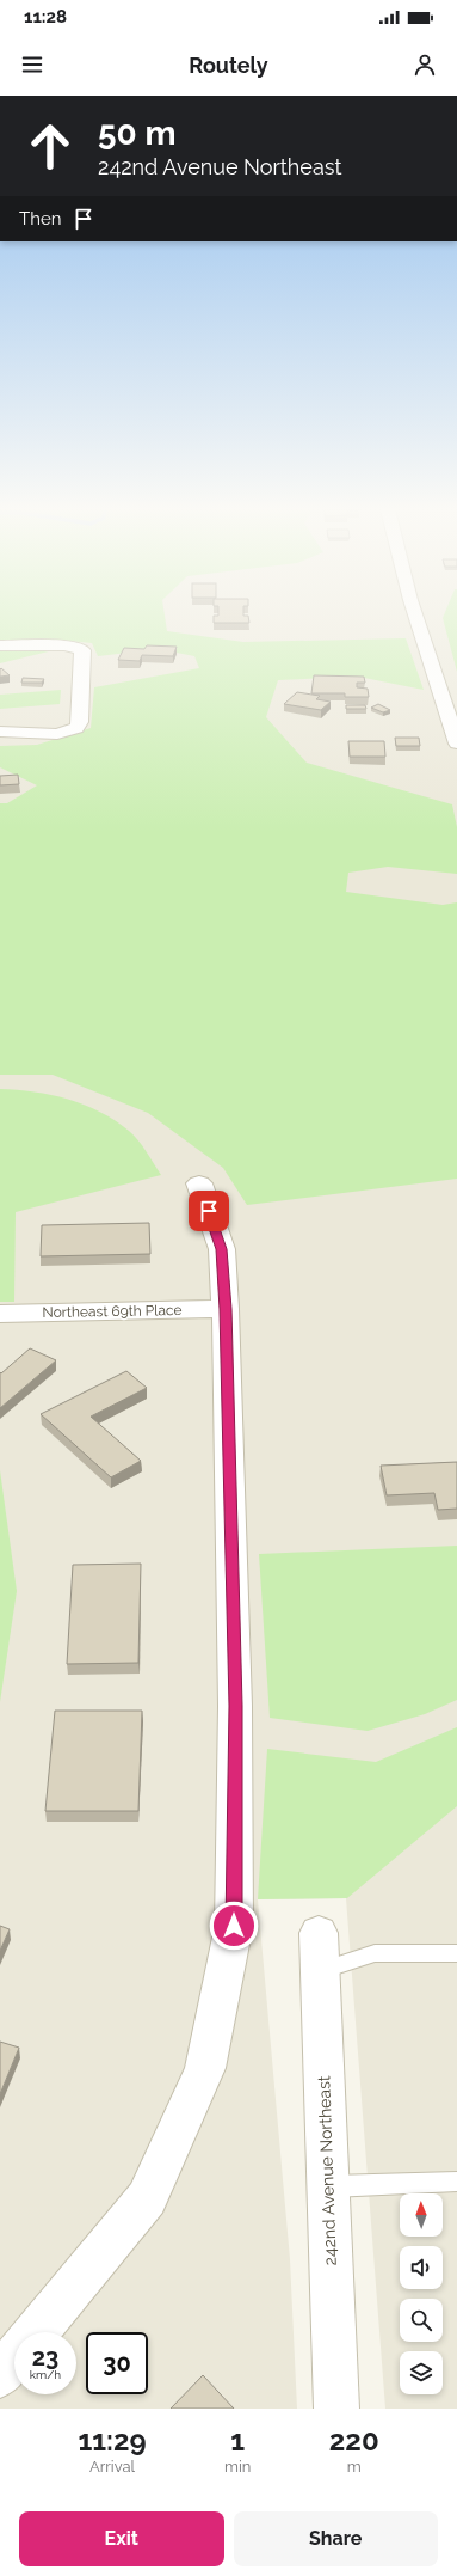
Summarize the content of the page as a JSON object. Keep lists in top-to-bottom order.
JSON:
{
  "streets": {
    "street": ["Northeast 69th Place", "242nd Avenue Northeast"]
  },
  "north": "top",
  "page": {
    "status": "11:28",
    "header": "Routely",
    "turn": ["50 m", "242nd Avenue Northeast"],
    "then": "Then",
    "speed": "23 km/h",
    "limit": "30",
    "eta": [
      "11:29",
      "Arrival",
      "1",
      "min",
      "220",
      "m"
    ],
    "buttons": ["Exit", "Share"]
  }
}
